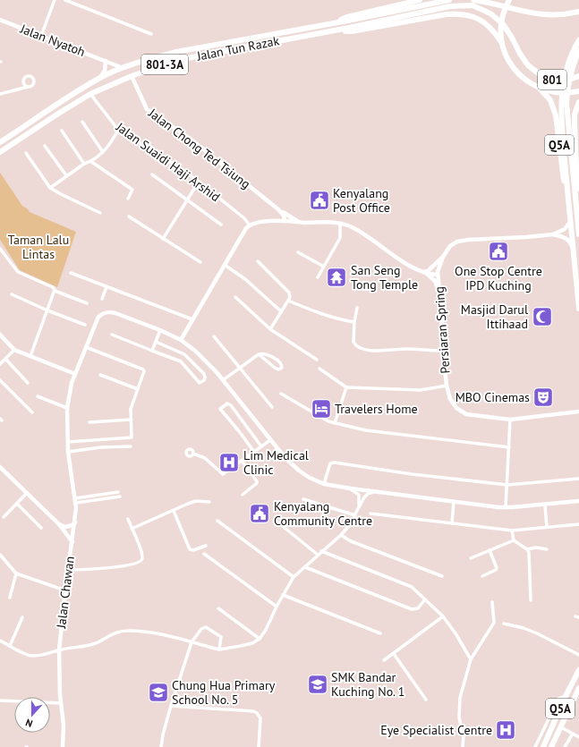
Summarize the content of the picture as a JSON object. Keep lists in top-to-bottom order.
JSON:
{
  "streets": {
    "main road": [
      "Jalan Tun Razak",
      "801-3A",
      "801",
      "Q5A"
    ],
    "street": [
      "Jalan Nyatoh",
      "Jalan Chong Ted Tsiung",
      "Jalan Suaidi Haji Arshid",
      "Persiaran Spring",
      "Jalan Chawan"
    ]
  },
  "crossings": [
    ["Jalan Nyatoh", "Jalan Tun Razak"],
    ["Jalan Tun Razak", "801"],
    ["Jalan Tun Razak", "Jalan Chong Ted Tsiung"],
    ["Jalan Tun Razak", "Jalan Suaidi Haji Arshid"]
  ],
  "parks": ["Taman Lalu Lintas"],
  "places": {
    "public building": ["Kenyalang Post Office", "One Stop Centre IPD Kuching", "Kenyalang Community Centre"],
    "temple": ["San Seng Tong Temple"],
    "mosque": ["Masjid Darul Ittihaad"],
    "theatre": ["MBO Cinemas"],
    "hotel": ["Travelers Home"],
    "hospital": ["Lim Medical Clinic", "Eye Specialist Centre"],
    "school or university": ["SMK Bandar Kuching No. 1", "Chung Hua Primary School No. 5"]
  },
  "north": "bottom"
}
